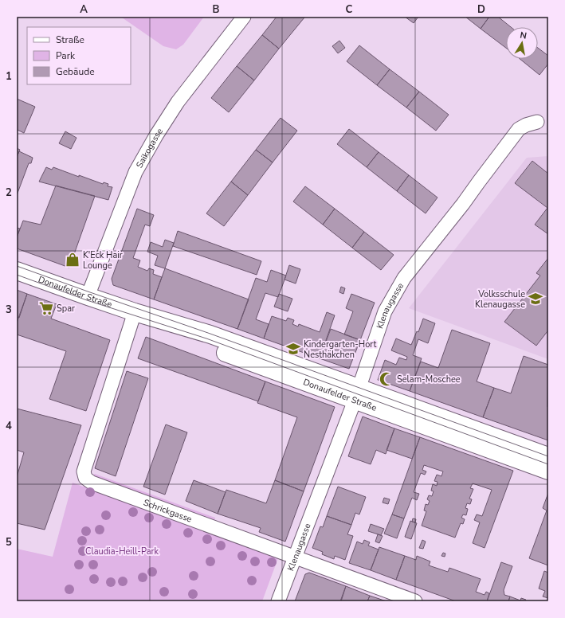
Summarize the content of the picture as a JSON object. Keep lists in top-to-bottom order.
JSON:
{
  "streets": {
    "main road": ["Donaufelder Straße"],
    "street": ["Saikogasse", "Klenaugasse", "Schrickgasse"]
  },
  "crossings": [
    ["Saikogasse", "Donaufelder Straße"],
    ["Donaufelder Straße", "Klenaugasse"],
    ["Donaufelder Straße", "Schrickgasse"],
    ["Klenaugasse", "Schrickgasse"]
  ],
  "parks": ["Claudia-Heill-Park"],
  "places": {
    "shop": ["K'Eck Hair Lounge"],
    "school or university": ["Volksschule Klenaugasse", "Kindergarten-Hort Nesthäkchen"],
    "supermarket": ["Spar"],
    "mosque": ["Selam-Moschee"]
  },
  "legend": ["Straße", "Park", "Gebäude"],
  "north": "top",
  "grid": {
    "columns": [
      "A",
      "B",
      "C",
      "D"
    ],
    "rows": [
      "1",
      "2",
      "3",
      "4",
      "5"
    ]
  }
}
